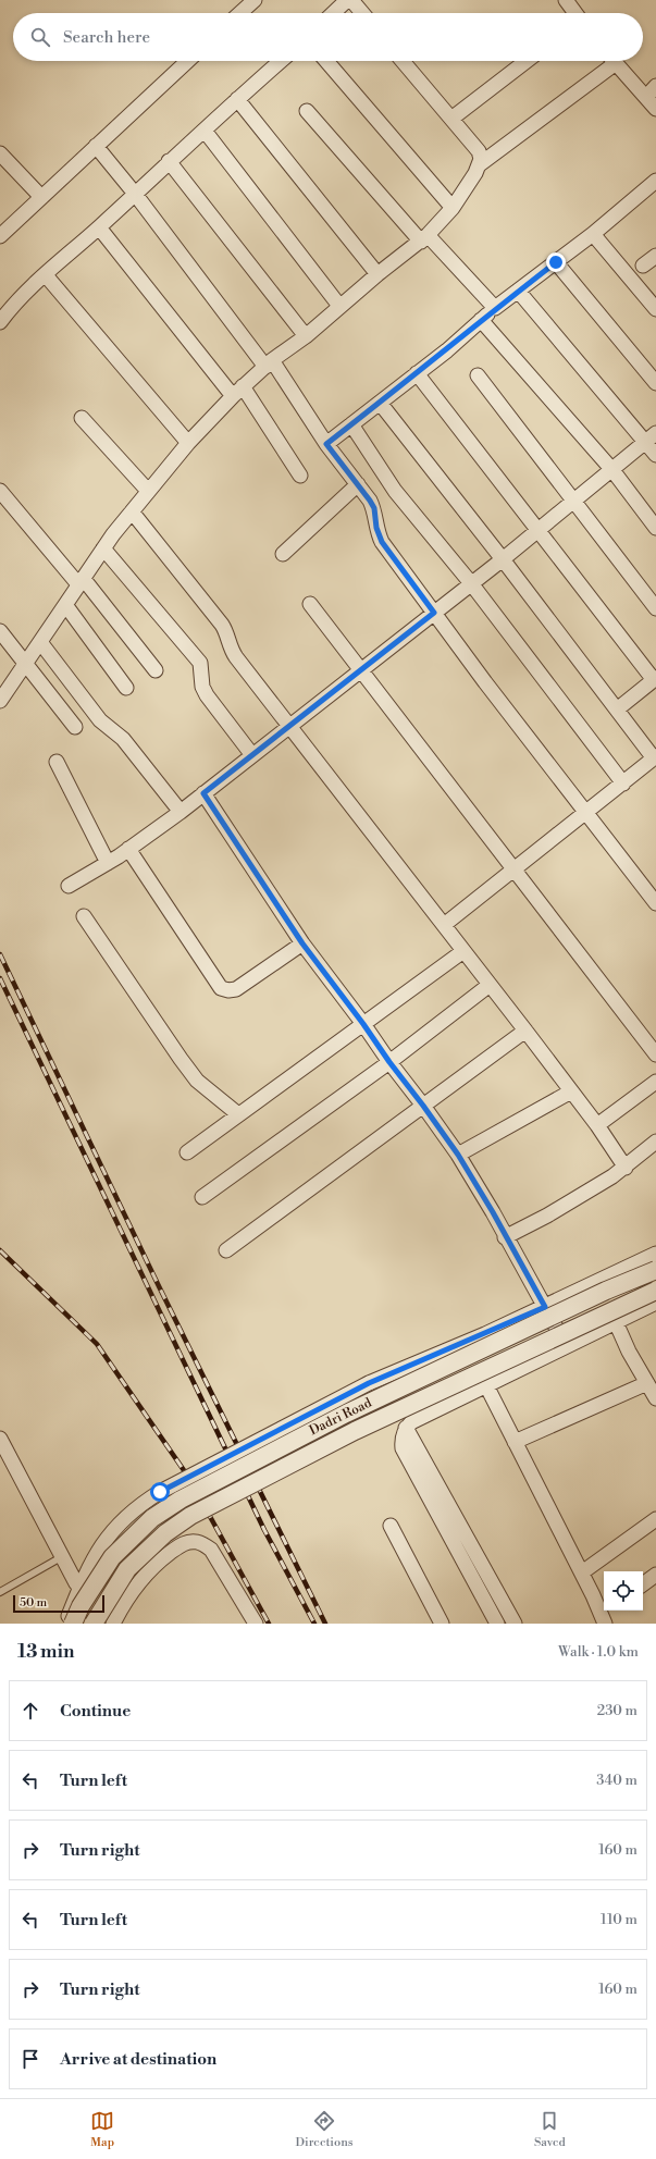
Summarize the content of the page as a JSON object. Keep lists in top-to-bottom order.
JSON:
{
  "streets": {
    "street": ["Dadri Road"]
  },
  "scale_bar": "50 m",
  "page": {
    "search": "Search here",
    "scale": "50 m",
    "heading": ["13 min", "Walk · 1.0 km"],
    "list": [
      ["Continue", "230 m"],
      ["Turn left", "340 m"],
      ["Turn right", "160 m"],
      ["Turn left", "110 m"],
      ["Turn right", "160 m"],
      "Arrive at destination"
    ],
    "nav": ["Map", "Directions", "Saved"]
  }
}
